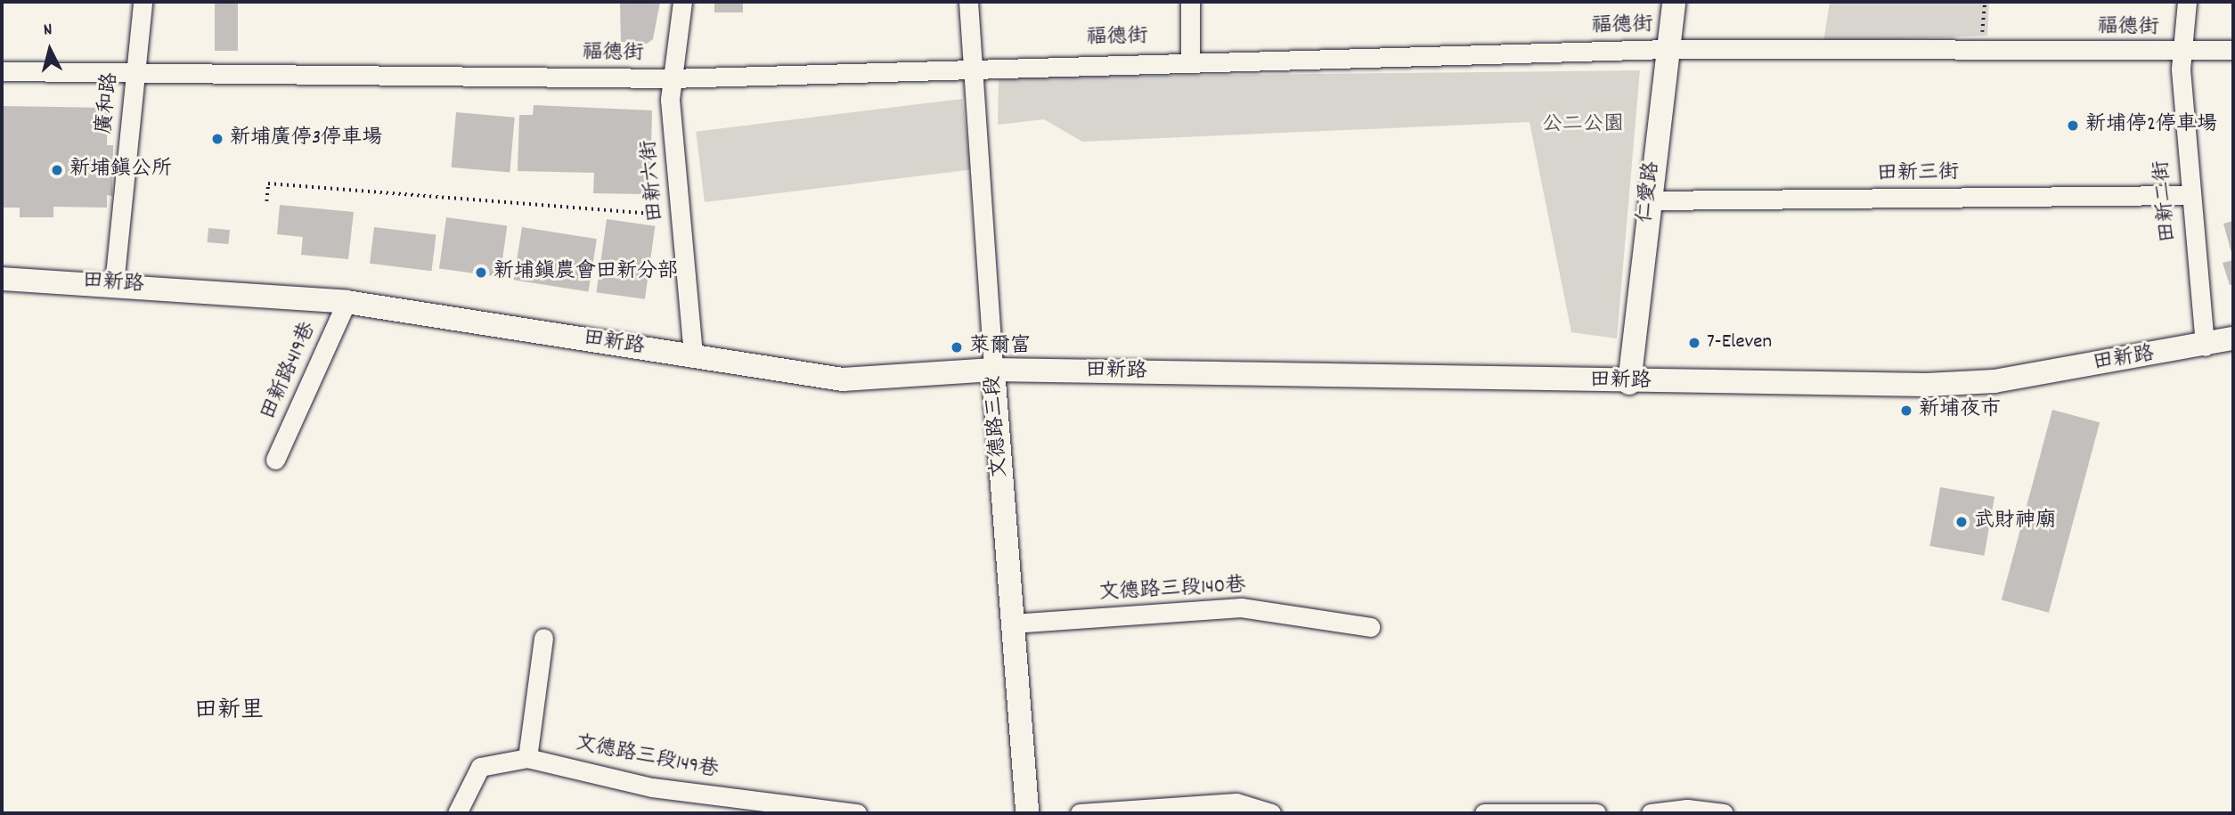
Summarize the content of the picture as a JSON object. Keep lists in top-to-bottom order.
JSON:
{
  "streets": {
    "main road": ["仁愛路", "田新路", "文德路三段"],
    "street": [
      "福德街",
      "廣和路",
      "田新三街",
      "田新六街",
      "田新二街",
      "田新路419巷",
      "文德路三段140巷",
      "文德路三段149巷"
    ]
  },
  "crossings": [
    ["福德街", "廣和路"],
    ["福德街", "田新六街"],
    ["福德街", "仁愛路"],
    ["福德街", "田新二街"],
    ["福德街", "文德路三段"],
    ["廣和路", "田新路"],
    ["田新三街", "仁愛路"],
    ["田新三街", "田新二街"],
    ["田新六街", "田新路"],
    ["仁愛路", "田新路"],
    ["田新二街", "田新路"],
    ["田新路", "田新路419巷"],
    ["田新路", "文德路三段"],
    ["文德路三段", "文德路三段140巷"]
  ],
  "districts": ["田新里"],
  "parks": ["公二公園"],
  "places": [
    "新埔停2停車場",
    "新埔廣停3停車場",
    "新埔鎮公所",
    "新埔鎮農會田新分部",
    "7-Eleven",
    "萊爾富",
    "新埔夜市",
    "武財神廟"
  ],
  "north": "top"
}
